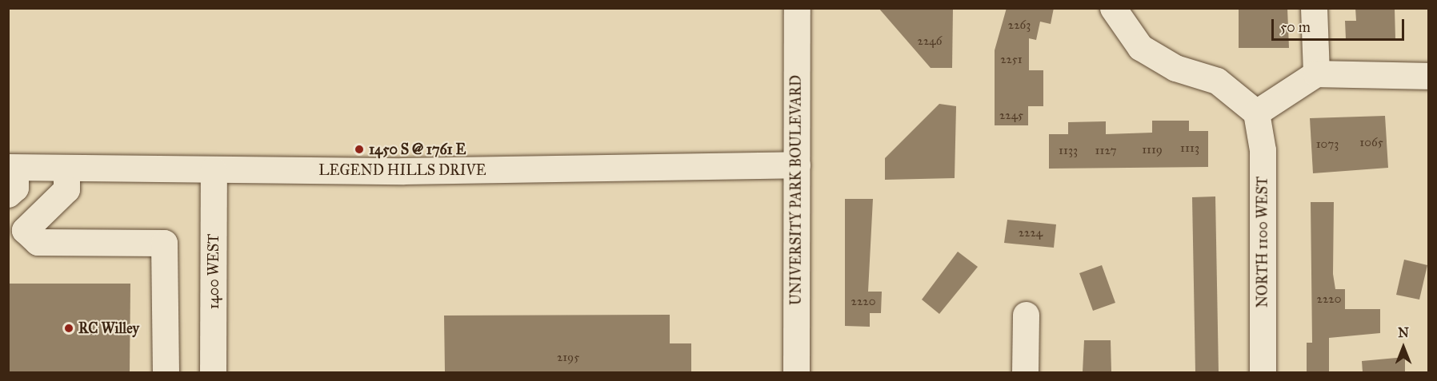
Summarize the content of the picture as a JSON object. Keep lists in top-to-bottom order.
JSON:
{
  "streets": {
    "street": [
      "LEGEND HILLS DRIVE",
      "UNIVERSITY PARK BOULEVARD",
      "NORTH 1100 WEST",
      "1400 WEST"
    ]
  },
  "crossings": [
    ["LEGEND HILLS DRIVE", "UNIVERSITY PARK BOULEVARD"],
    ["LEGEND HILLS DRIVE", "1400 WEST"]
  ],
  "places": ["1450 S @ 1761 E", "RC Willey"],
  "house_numbers": [
    "2263",
    "2246",
    "2251",
    "2245",
    "1065",
    "1073",
    "1113",
    "1119",
    "1133",
    "1127",
    "2224",
    "2220",
    "2220",
    "2195"
  ],
  "scale_bar": "50 m",
  "north": "top"
}
